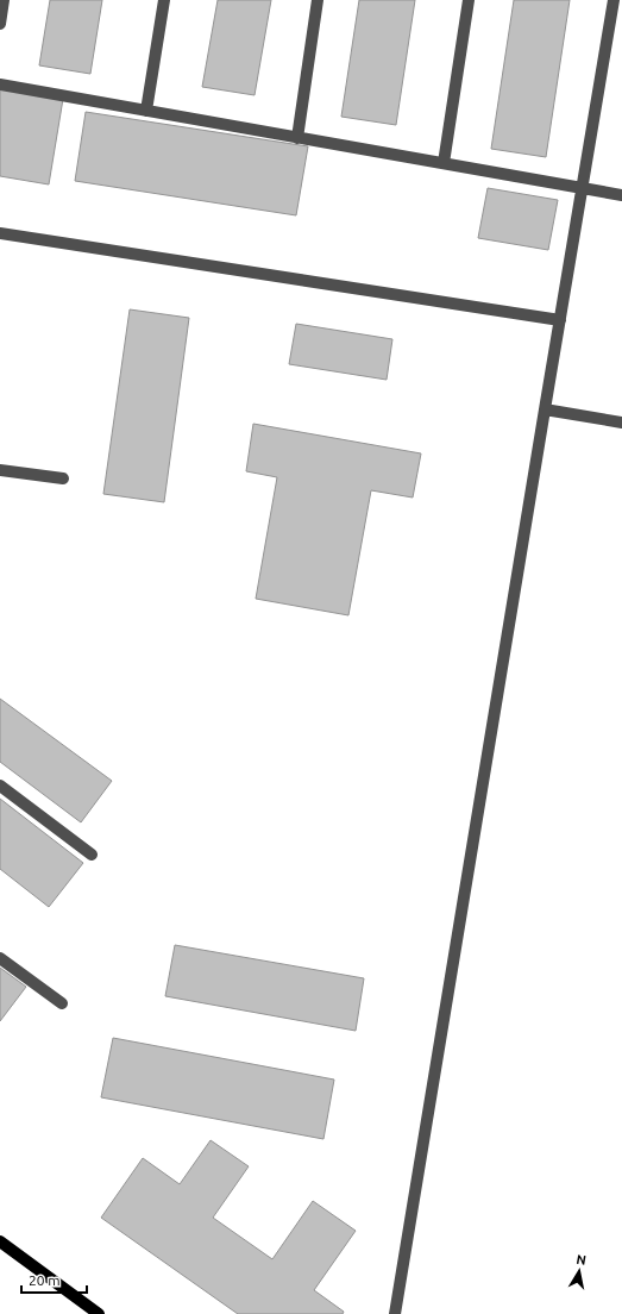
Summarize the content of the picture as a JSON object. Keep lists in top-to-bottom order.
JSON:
{
  "scale_bar": "20 m",
  "north": "top"
}
